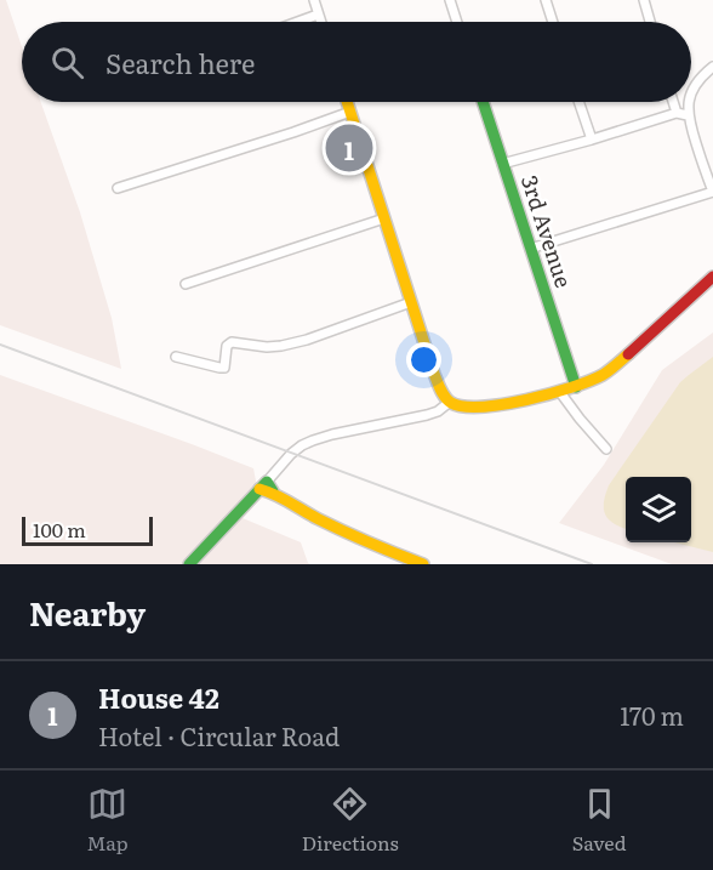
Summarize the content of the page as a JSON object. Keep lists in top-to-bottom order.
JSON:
{
  "streets": {
    "street": ["3rd Avenue"]
  },
  "scale_bar": "100 m",
  "page": {
    "search": "Search here",
    "pins": "1",
    "scale": "100 m",
    "heading": "Nearby",
    "list": [
      {
        "mark": "1",
        "name": "House 42",
        "note": "Hotel · Circular Road",
        "value": "170 m"
      }
    ],
    "nav": ["Map", "Directions", "Saved"]
  }
}
